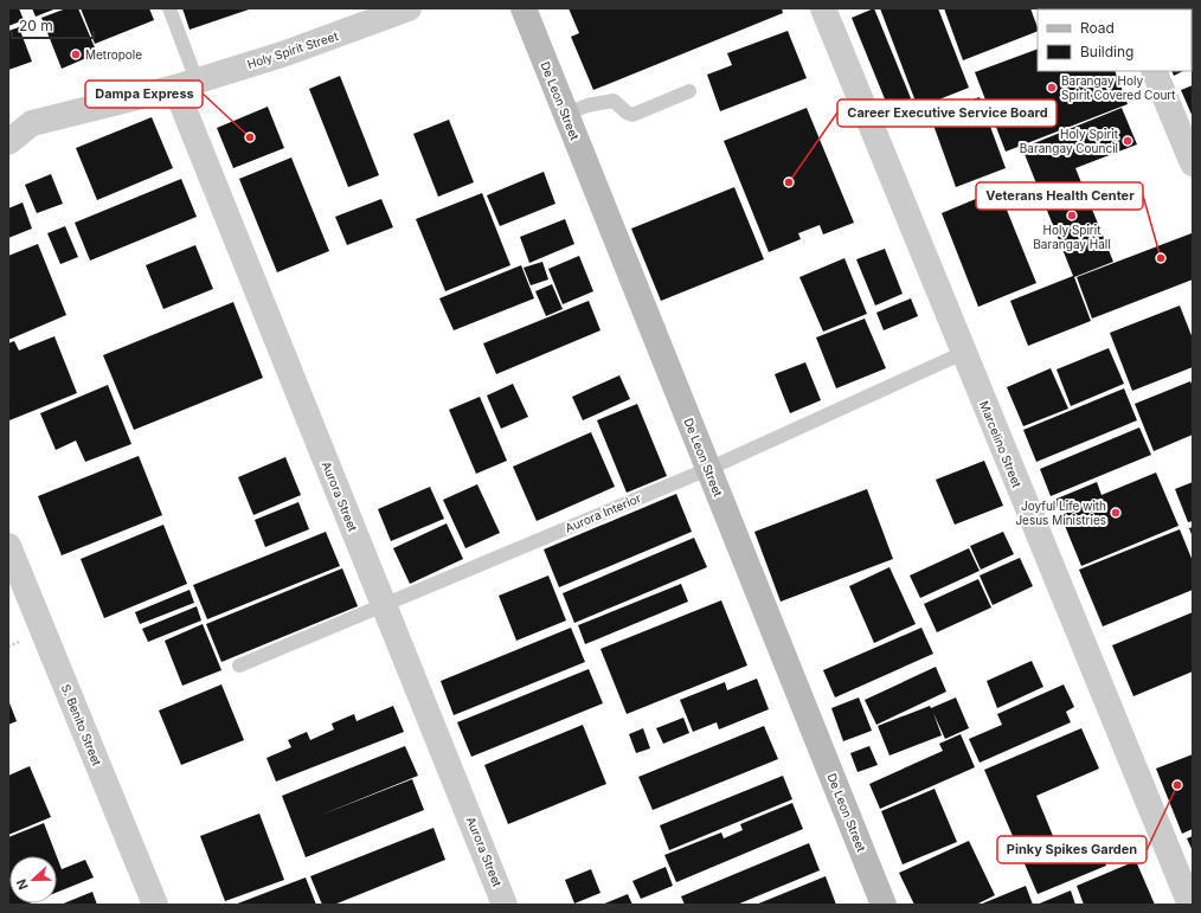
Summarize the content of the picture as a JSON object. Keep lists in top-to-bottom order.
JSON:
{
  "streets": {
    "main road": ["De Leon Street"],
    "street": [
      "Holy Spirit Street",
      "Marcelino Street",
      "Aurora Street",
      "S. Benito Street"
    ],
    "lane": ["Aurora Interior"]
  },
  "crossings": [
    ["Holy Spirit Street", "Aurora Street"],
    ["De Leon Street", "Aurora Interior"],
    ["Marcelino Street", "Aurora Interior"],
    ["Aurora Street", "Aurora Interior"]
  ],
  "places": [
    "Metropole",
    "Barangay Holy Spirit Covered Court",
    "Dampa Express",
    "Holy Spirit Barangay Council",
    "Career Executive Service Board",
    "Holy Spirit Barangay Hall",
    "Veterans Health Center",
    "Joyful Life with Jesus Ministries",
    "Pinky Spikes Garden"
  ],
  "legend": ["Road", "Building"],
  "scale_bar": "20 m",
  "north": "left"
}
